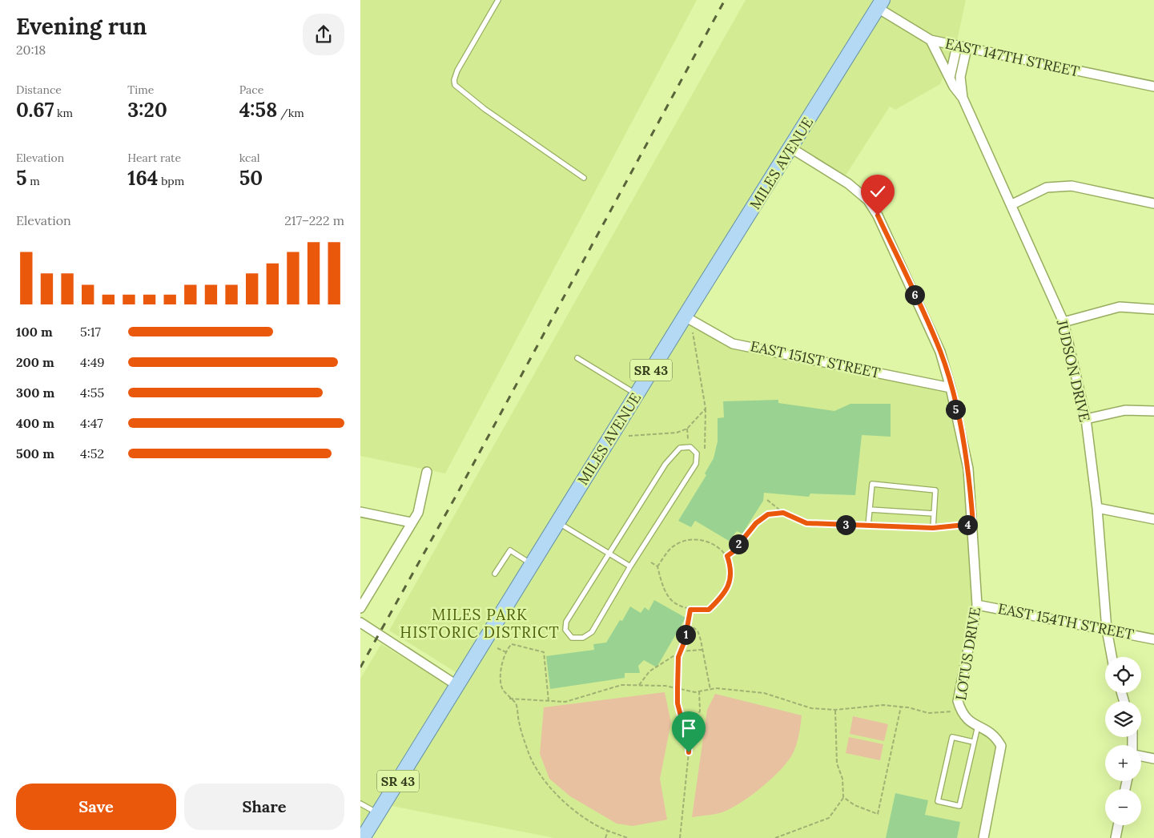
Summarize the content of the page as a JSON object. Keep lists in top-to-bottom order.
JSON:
{
  "streets": {
    "main road": ["MILES AVENUE", "SR 43"],
    "street": [
      "EAST 147TH STREET",
      "EAST 151ST STREET",
      "JUDSON DRIVE",
      "EAST 154TH STREET",
      "LOTUS DRIVE"
    ]
  },
  "crossings": [
    ["EAST 147TH STREET", "MILES AVENUE"],
    ["EAST 147TH STREET", "JUDSON DRIVE"],
    ["MILES AVENUE", "EAST 151ST STREET"],
    ["MILES AVENUE", "LOTUS DRIVE"],
    ["EAST 151ST STREET", "LOTUS DRIVE"],
    ["JUDSON DRIVE", "EAST 154TH STREET"],
    ["EAST 154TH STREET", "LOTUS DRIVE"]
  ],
  "districts": ["MILES PARK HISTORIC DISTRICT"],
  "page": {
    "heading": ["Evening run", "20:18"],
    "stats": [
      ["Distance", "0.67 km"],
      ["Time", "3:20"],
      ["Pace", "4:58 /km"],
      ["Elevation", "5 m"],
      ["Heart rate", "164 bpm"],
      ["kcal", "50"]
    ],
    "chart": ["Elevation", "217–222 m"],
    "pins": [
      "6",
      "5",
      "3",
      "4",
      "2",
      "1"
    ],
    "list": [
      {
        "name": "100 m",
        "note": "5:17"
      },
      {
        "name": "200 m",
        "note": "4:49"
      },
      {
        "name": "300 m",
        "note": "4:55"
      },
      {
        "name": "400 m",
        "note": "4:47"
      },
      {
        "name": "500 m",
        "note": "4:52"
      }
    ],
    "map_buttons": ["+", "−"],
    "buttons": ["Save", "Share"]
  }
}
